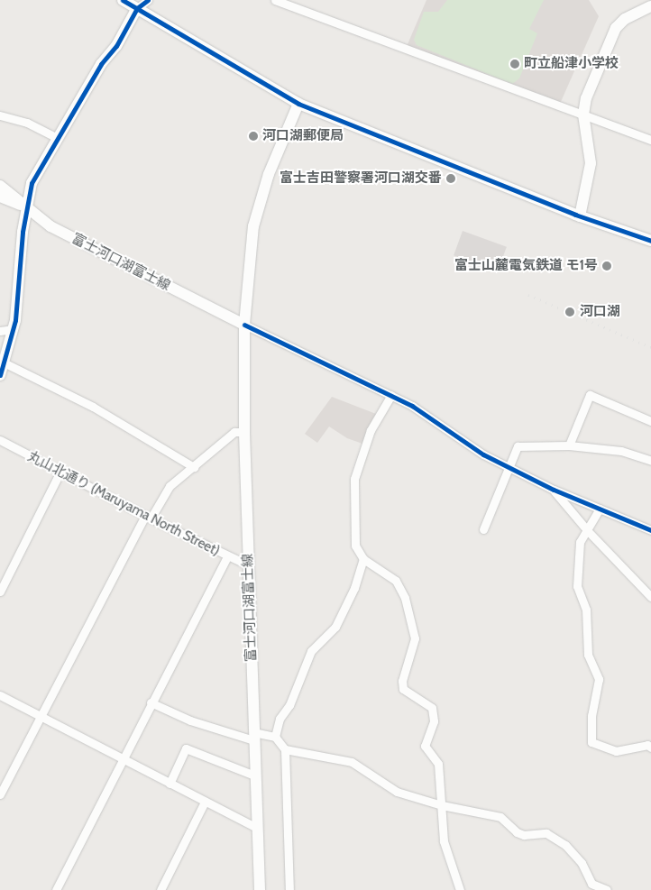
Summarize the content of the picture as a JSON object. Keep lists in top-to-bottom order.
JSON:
{
  "streets": {
    "street": ["富士河口湖富士線", "丸山北通り (Maruyama North Street)"]
  },
  "crossings": [
    ["富士河口湖富士線", "丸山北通り (Maruyama North Street)"]
  ],
  "places": [
    "町立船津小学校",
    "河口湖郵便局",
    "富士吉田警察署河口湖交番",
    "富士山麓電気鉄道 モ1号",
    "河口湖"
  ]
}
